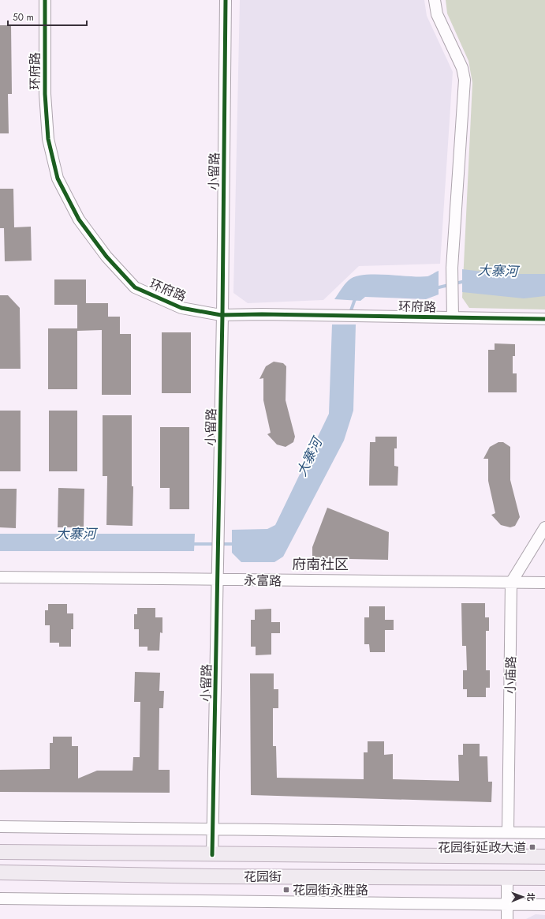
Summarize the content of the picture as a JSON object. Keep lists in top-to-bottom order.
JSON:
{
  "streets": {
    "main road": ["花园街"],
    "street": [
      "环府路",
      "小留路",
      "永富路",
      "小庙路"
    ]
  },
  "crossings": [
    ["环府路", "小留路"],
    ["小留路", "永富路"],
    ["小留路", "花园街"],
    ["永富路", "小庙路"]
  ],
  "districts": ["府南社区"],
  "water": ["大寨河"],
  "places": {
    "transit": ["花园街延政大道", "花园街永胜路"]
  },
  "scale_bar": "50 m",
  "north": "right"
}
